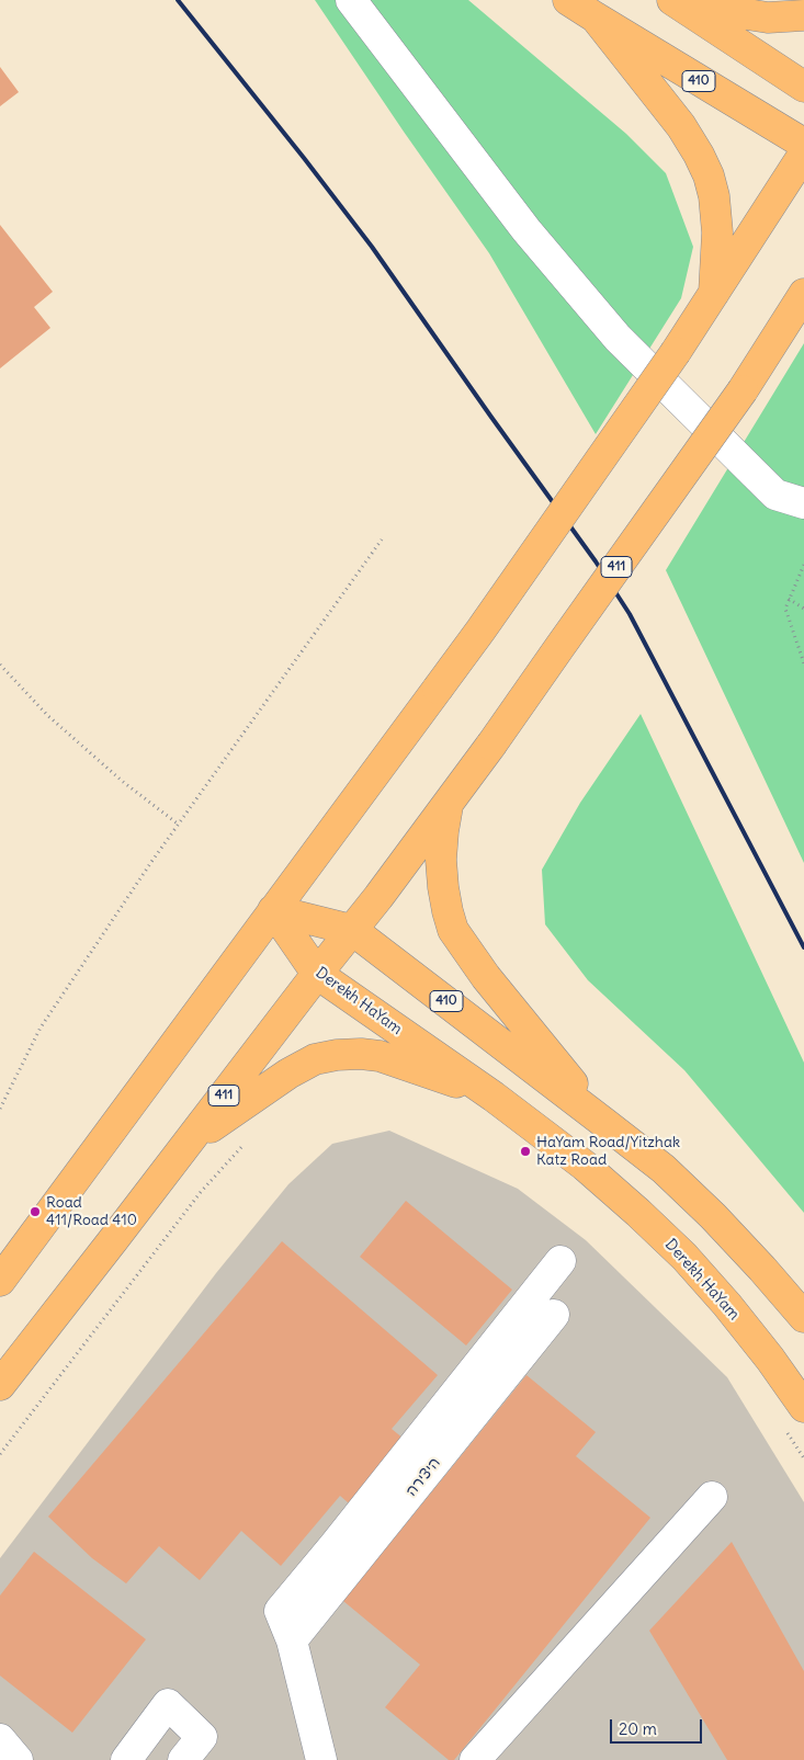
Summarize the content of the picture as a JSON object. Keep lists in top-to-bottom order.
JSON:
{
  "streets": {
    "main road": ["410", "411", "Derekh HaYam"],
    "street": ["היצירה"]
  },
  "crossings": [
    ["410", "411"],
    ["410", "Derekh HaYam"],
    ["411", "Derekh HaYam"]
  ],
  "places": ["HaYam Road/Yitzhak Katz Road", "Road 411/Road 410"],
  "scale_bar": "20 m"
}
